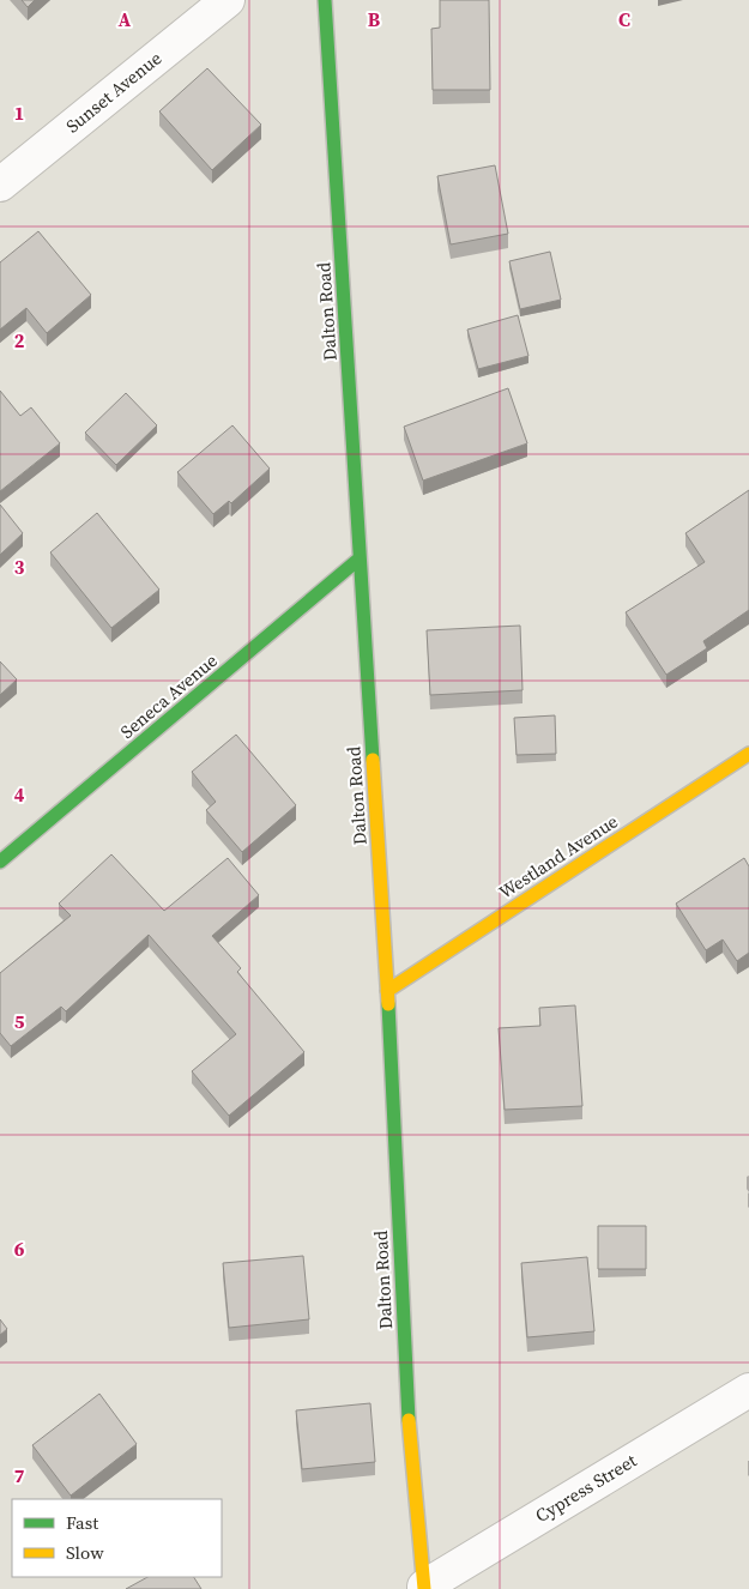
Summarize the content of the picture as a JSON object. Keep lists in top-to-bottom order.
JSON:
{
  "streets": {
    "street": [
      "Sunset Avenue",
      "Dalton Road",
      "Seneca Avenue",
      "Westland Avenue",
      "Cypress Street"
    ]
  },
  "crossings": [
    ["Dalton Road", "Seneca Avenue"],
    ["Dalton Road", "Westland Avenue"],
    ["Dalton Road", "Cypress Street"]
  ],
  "legend": ["Fast", "Slow"],
  "grid": {
    "columns": ["A", "B", "C"],
    "rows": [
      "1",
      "2",
      "3",
      "4",
      "5",
      "6",
      "7"
    ]
  }
}
